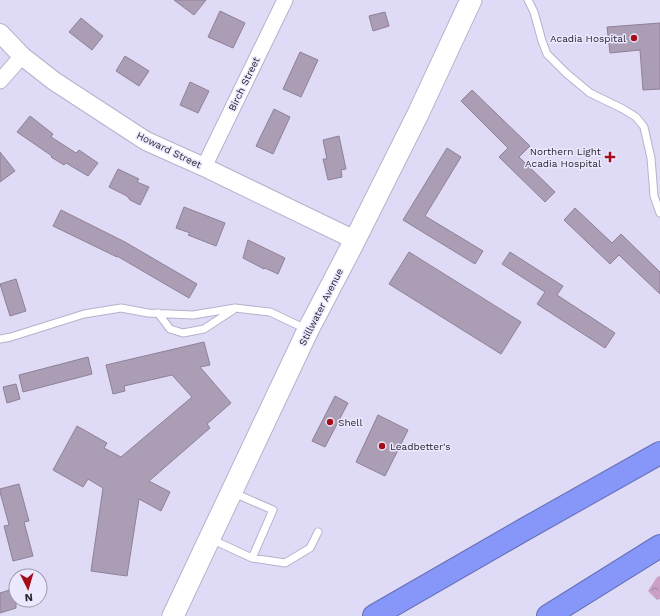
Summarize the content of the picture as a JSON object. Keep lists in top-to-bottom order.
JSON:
{
  "streets": {
    "main road": ["Stillwater Avenue"],
    "street": ["Birch Street", "Howard Street"]
  },
  "crossings": [
    ["Birch Street", "Howard Street"],
    ["Howard Street", "Stillwater Avenue"]
  ],
  "places": {
    "other": ["Acadia Hospital", "Shell", "Leadbetter's"],
    "health": ["Northern Light Acadia Hospital"]
  },
  "north": "bottom"
}
